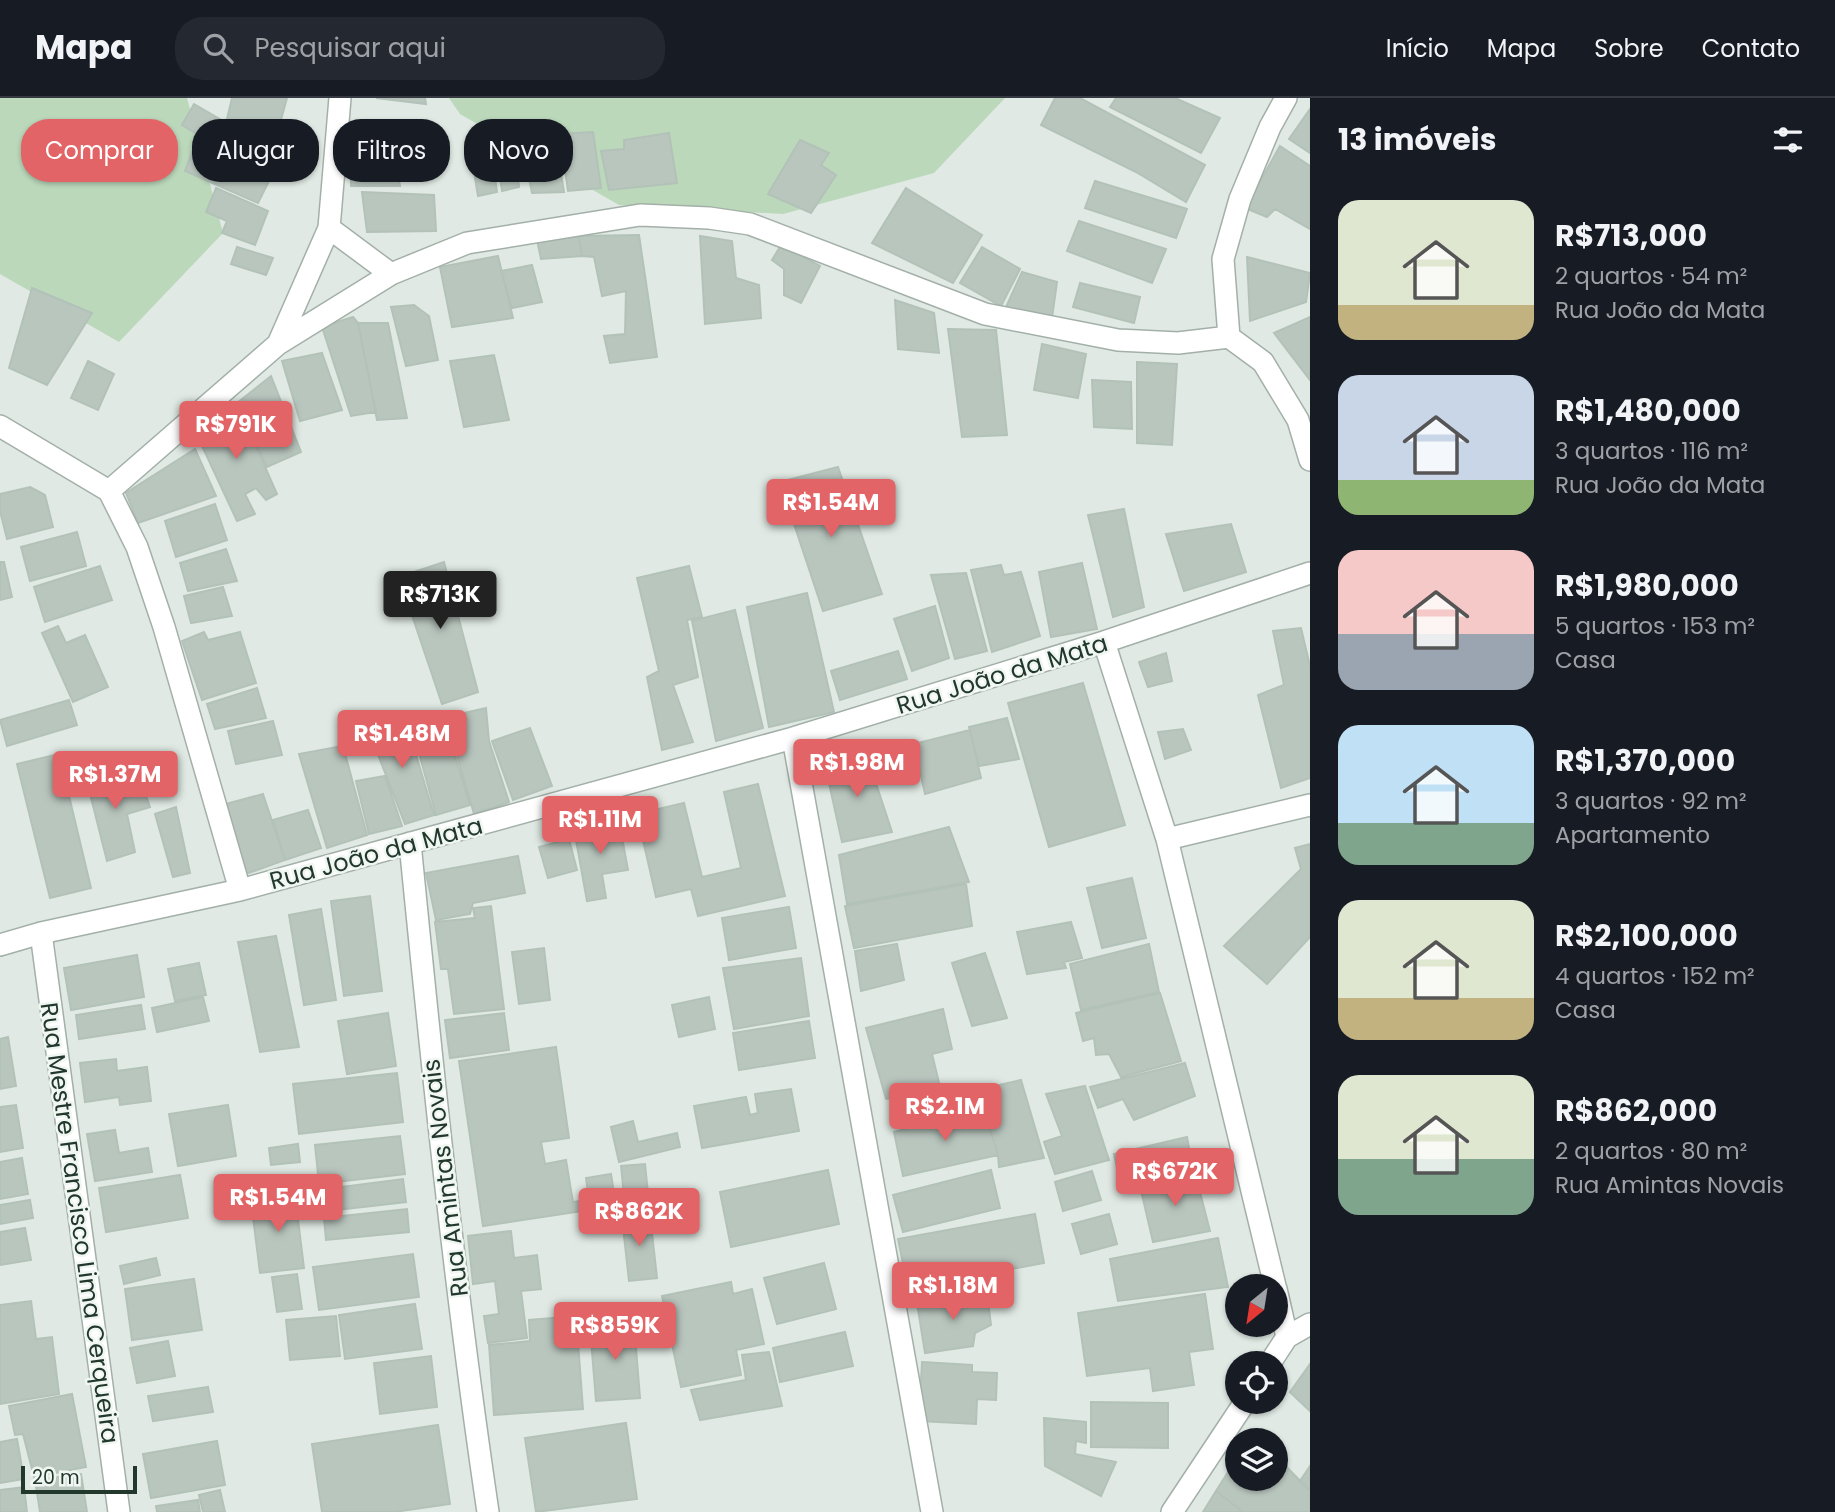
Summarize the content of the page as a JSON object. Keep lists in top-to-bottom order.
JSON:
{
  "streets": {
    "street": ["Rua João da Mata", "Rua Amintas Novais", "Rua Mestre Francisco Lima Cerqueira"]
  },
  "crossings": [
    ["Rua João da Mata", "Rua Amintas Novais"],
    ["Rua João da Mata", "Rua Mestre Francisco Lima Cerqueira"]
  ],
  "scale_bar": "20 m",
  "north": "bottom left",
  "page": {
    "header": "Mapa",
    "search": "Pesquisar aqui",
    "nav": [
      "Início",
      "Mapa",
      "Sobre",
      "Contato"
    ],
    "heading": "13 imóveis",
    "chip": [
      "Comprar",
      "Alugar",
      "Filtros",
      "Novo"
    ],
    "list": [
      {
        "name": "R$713,000",
        "note": "2 quartos · 54 m² · Rua João da Mata"
      },
      {
        "name": "R$1,480,000",
        "note": "3 quartos · 116 m² · Rua João da Mata"
      },
      {
        "name": "R$1,980,000",
        "note": "5 quartos · 153 m² · Casa"
      },
      {
        "name": "R$1,370,000",
        "note": "3 quartos · 92 m² · Apartamento"
      },
      {
        "name": "R$2,100,000",
        "note": "4 quartos · 152 m² · Casa"
      },
      {
        "name": "R$862,000",
        "note": "2 quartos · 80 m² · Rua Amintas Novais"
      }
    ],
    "price": [
      "R$791K",
      "R$1.54M",
      "R$713K",
      "R$1.48M",
      "R$1.98M",
      "R$1.37M",
      "R$1.11M",
      "R$2.1M",
      "R$672K",
      "R$1.54M",
      "R$862K",
      "R$1.18M",
      "R$859K"
    ],
    "scale": "20 m"
  }
}
